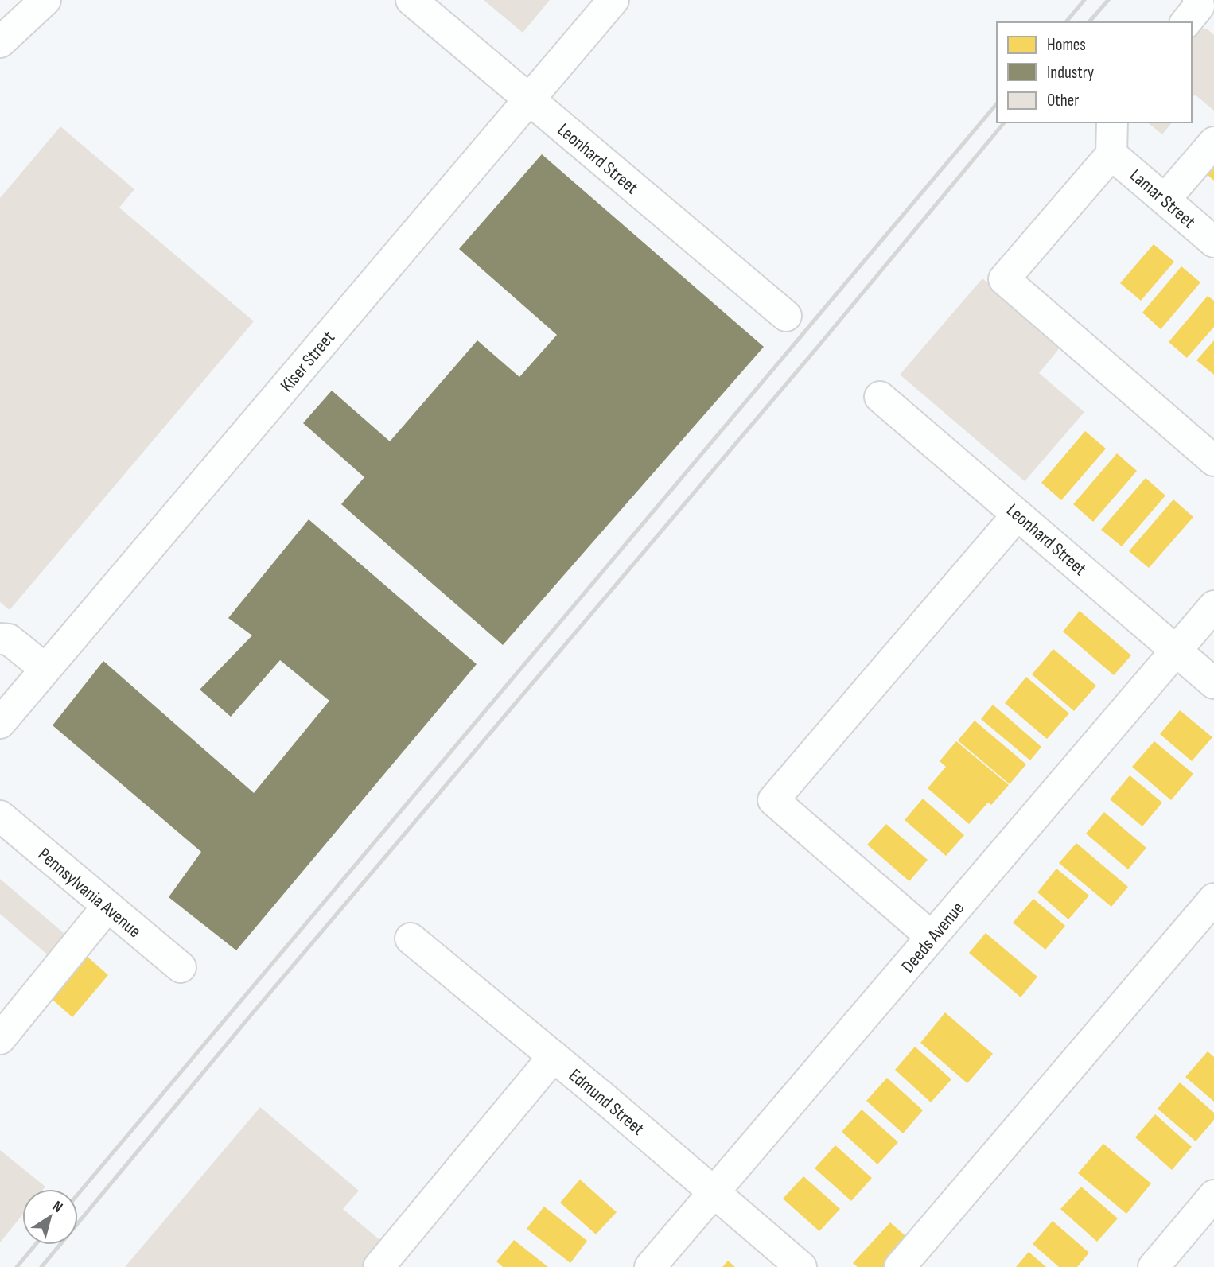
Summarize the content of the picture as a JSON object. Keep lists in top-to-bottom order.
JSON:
{
  "streets": {
    "street": [
      "Leonhard Street",
      "Lamar Street",
      "Kiser Street",
      "Pennsylvania Avenue",
      "Deeds Avenue",
      "Edmund Street"
    ]
  },
  "crossings": [
    ["Leonhard Street", "Kiser Street"],
    ["Leonhard Street", "Deeds Avenue"],
    ["Deeds Avenue", "Edmund Street"]
  ],
  "legend": ["Homes", "Industry", "Other"],
  "north": "top right"
}
